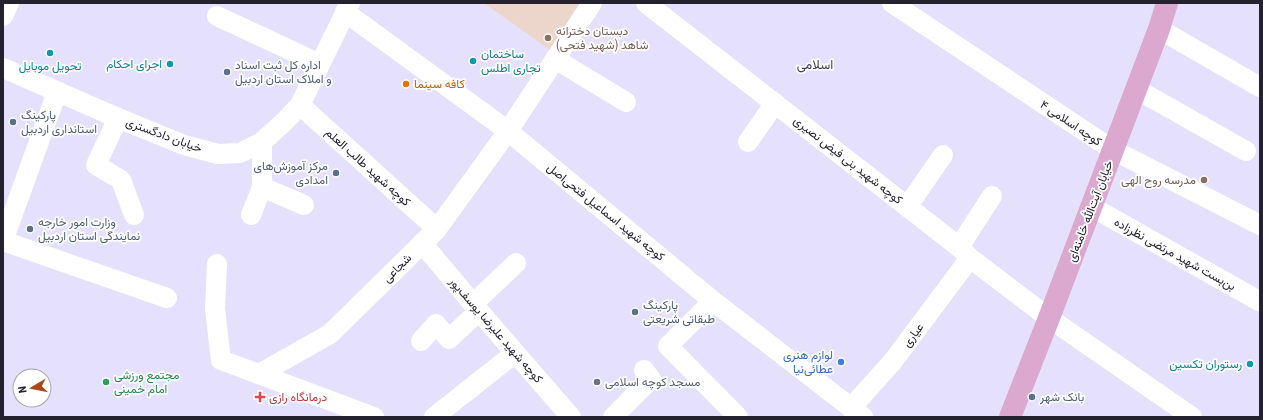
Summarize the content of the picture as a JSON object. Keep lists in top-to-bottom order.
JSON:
{
  "streets": {
    "main road": ["خیابان آیت‌الله خامنه‌ای"],
    "street": [
      "کوچه اسلامی ۴",
      "خیابان دادگستری",
      "کوچه شهید بنی فیض نصیری",
      "کوچه شهید طالب العلم",
      "کوچه شهید اسماعیل فتحی‌اصل",
      "بن‌بست شهید مرتضی نظرزاده",
      "شجاعی",
      "کوچه شهید علیرضا یوسف‌پور",
      "عیاری"
    ]
  },
  "crossings": [
    ["کوچه اسلامی ۴", "خیابان آیت‌الله خامنه‌ای"],
    ["خیابان دادگستری", "کوچه شهید طالب العلم"],
    ["خیابان دادگستری", "کوچه شهید اسماعیل فتحی‌اصل"],
    ["کوچه شهید بنی فیض نصیری", "خیابان آیت‌الله خامنه‌ای"],
    ["کوچه شهید بنی فیض نصیری", "عیاری"],
    ["کوچه شهید طالب العلم", "شجاعی"],
    ["خیابان آیت‌الله خامنه‌ای", "بن‌بست شهید مرتضی نظرزاده"],
    ["کوچه شهید اسماعیل فتحی‌اصل", "شجاعی"],
    ["کوچه شهید اسماعیل فتحی‌اصل", "عیاری"],
    ["شجاعی", "کوچه شهید علیرضا یوسف‌پور"]
  ],
  "districts": ["اسلامی"],
  "places": {
    "other": [
      "دبستان دخترانه شاهد (شهید فتحی)",
      "تحویل موبایل",
      "ساختمان تجاری اطلس",
      "اجرای احکام",
      "اداره کل ثبت اسناد و املاک استان اردبیل",
      "کافه سینما",
      "پارکینگ استانداری اردبیل",
      "مرکز آموزش‌های امدادی",
      "مدرسه روح الهی",
      "وزارت امور خارجه نمایندگی استان اردبیل",
      "پارکینگ طبقاتی شریعتی",
      "لوازم هنری عطائی‌نیا",
      "رستوران تکسین",
      "مجتمع ورزشی امام خمینی",
      "مسجد کوچه اسلامی",
      "بانک شهر"
    ],
    "health": ["درمانگاه رازی"]
  },
  "north": "left"
}
